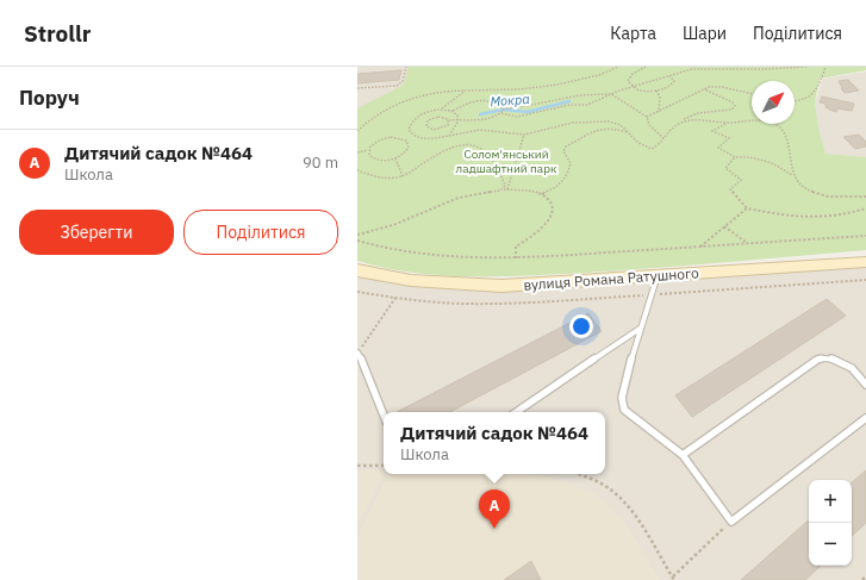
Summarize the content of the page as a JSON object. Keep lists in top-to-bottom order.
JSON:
{
  "streets": {
    "street": ["вулиця Романа Ратушного"]
  },
  "water": ["Мокра"],
  "parks": ["Солом'янський ладшафтний парк"],
  "north": "top right",
  "page": {
    "header": "Strollr",
    "nav": ["Карта", "Шари", "Поділитися"],
    "heading": "Поруч",
    "list": [
      {
        "mark": "A",
        "name": "Дитячий садок №464",
        "note": "Школа",
        "value": "90 m"
      }
    ],
    "buttons": ["Зберегти", "Поділитися"],
    "popup": ["Дитячий садок №464", "Школа"],
    "map_buttons": ["+", "−"],
    "pins": "A"
  }
}
